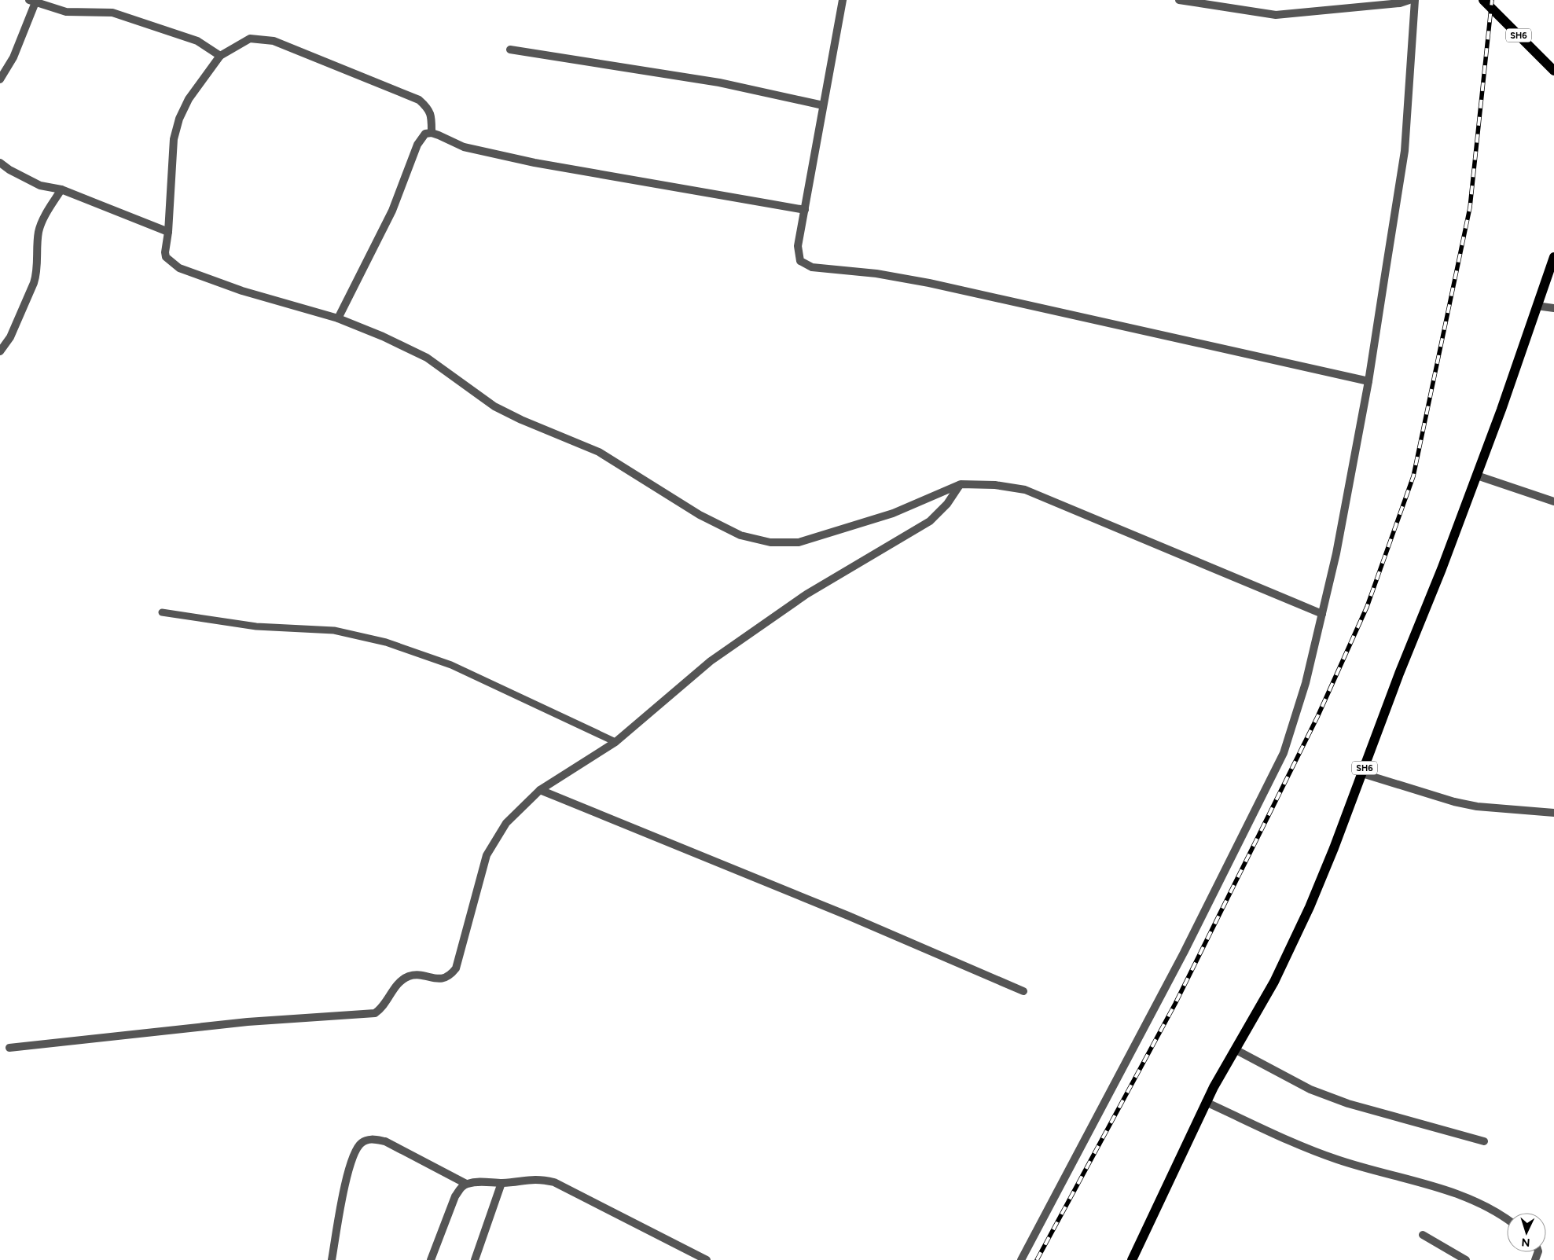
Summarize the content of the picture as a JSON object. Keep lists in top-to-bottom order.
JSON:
{
  "streets": {
    "main road": ["SH6"]
  },
  "north": "bottom"
}
